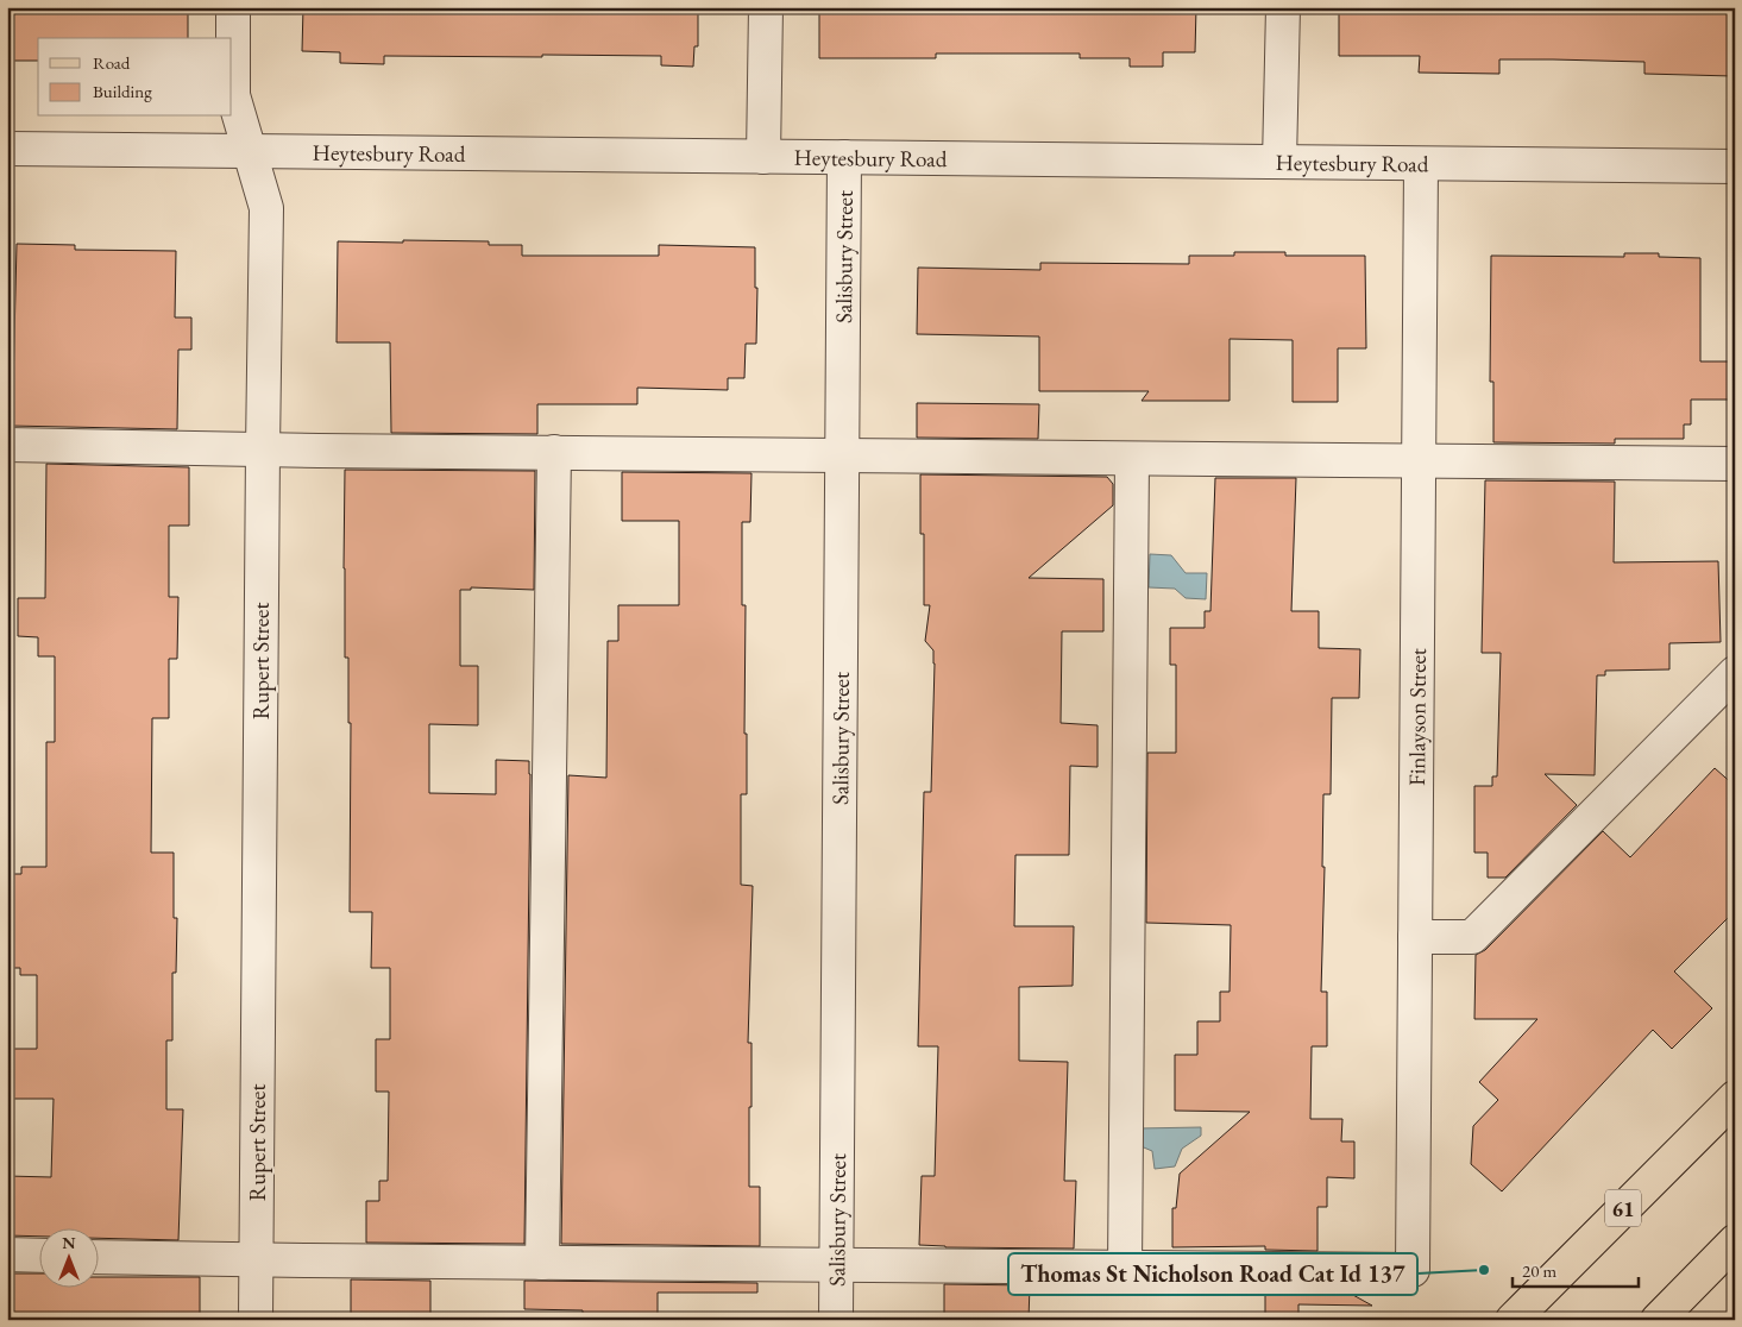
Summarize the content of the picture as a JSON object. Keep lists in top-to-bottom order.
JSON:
{
  "streets": {
    "main road": ["61"],
    "street": [
      "Heytesbury Road",
      "Salisbury Street",
      "Rupert Street",
      "Finlayson Street"
    ]
  },
  "crossings": [
    ["Heytesbury Road", "Salisbury Street"],
    ["Heytesbury Road", "Rupert Street"],
    ["Heytesbury Road", "Finlayson Street"]
  ],
  "places": ["Thomas St Nicholson Road Cat Id 137"],
  "legend": ["Road", "Building"],
  "scale_bar": "20 m",
  "north": "top"
}
